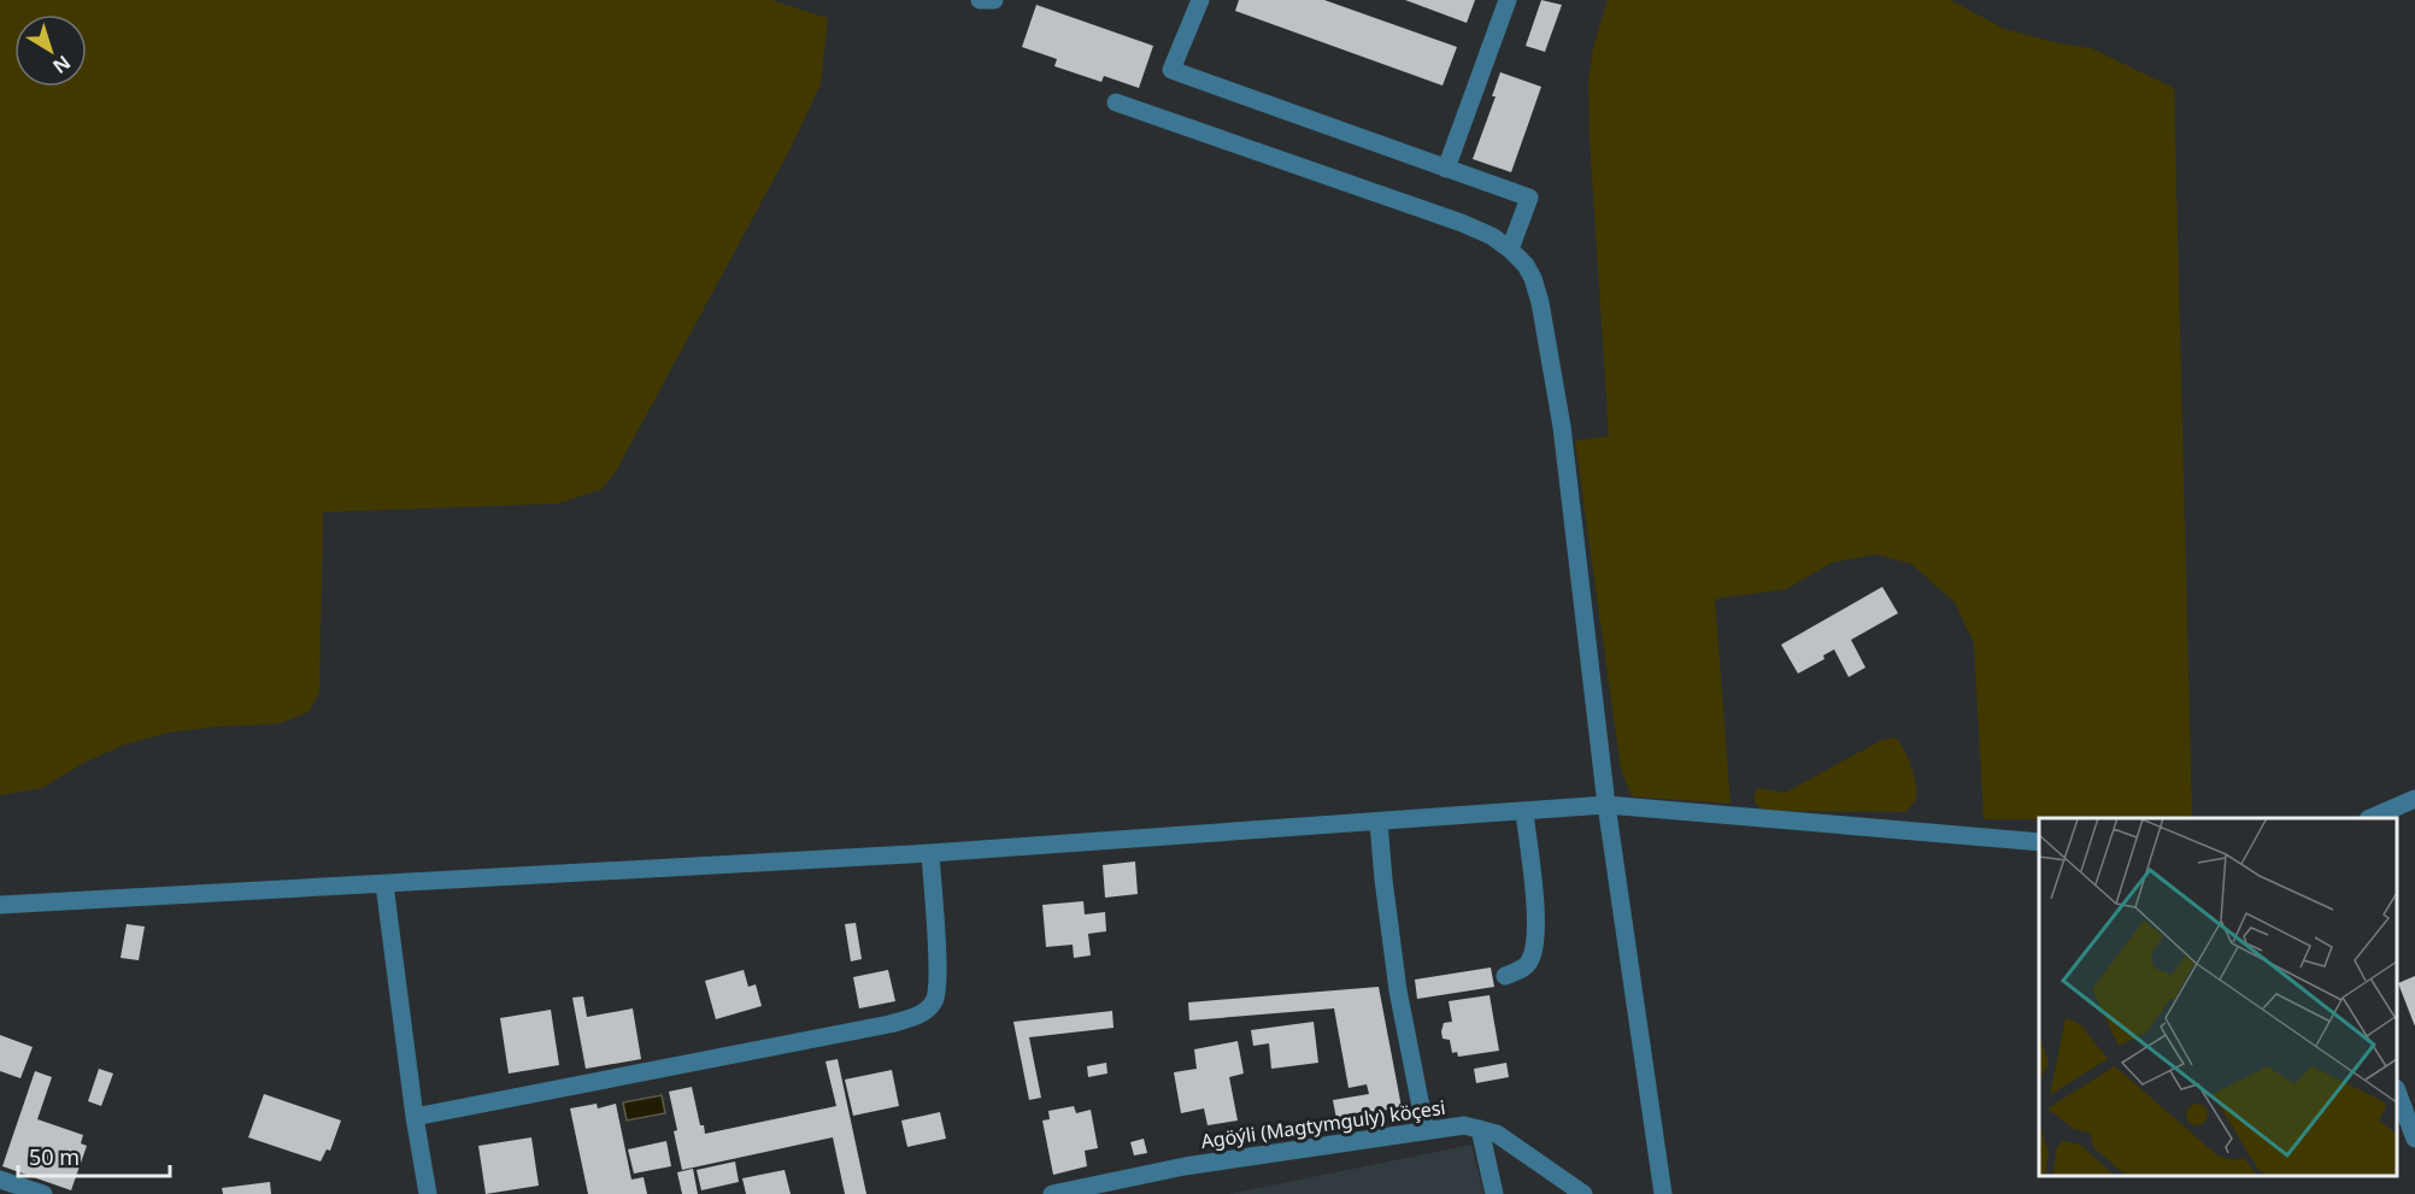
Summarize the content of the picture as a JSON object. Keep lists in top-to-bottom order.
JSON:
{
  "streets": {
    "street": ["Agöýli (Magtymguly) köçesi"]
  },
  "scale_bar": "50 m",
  "north": "bottom right"
}
